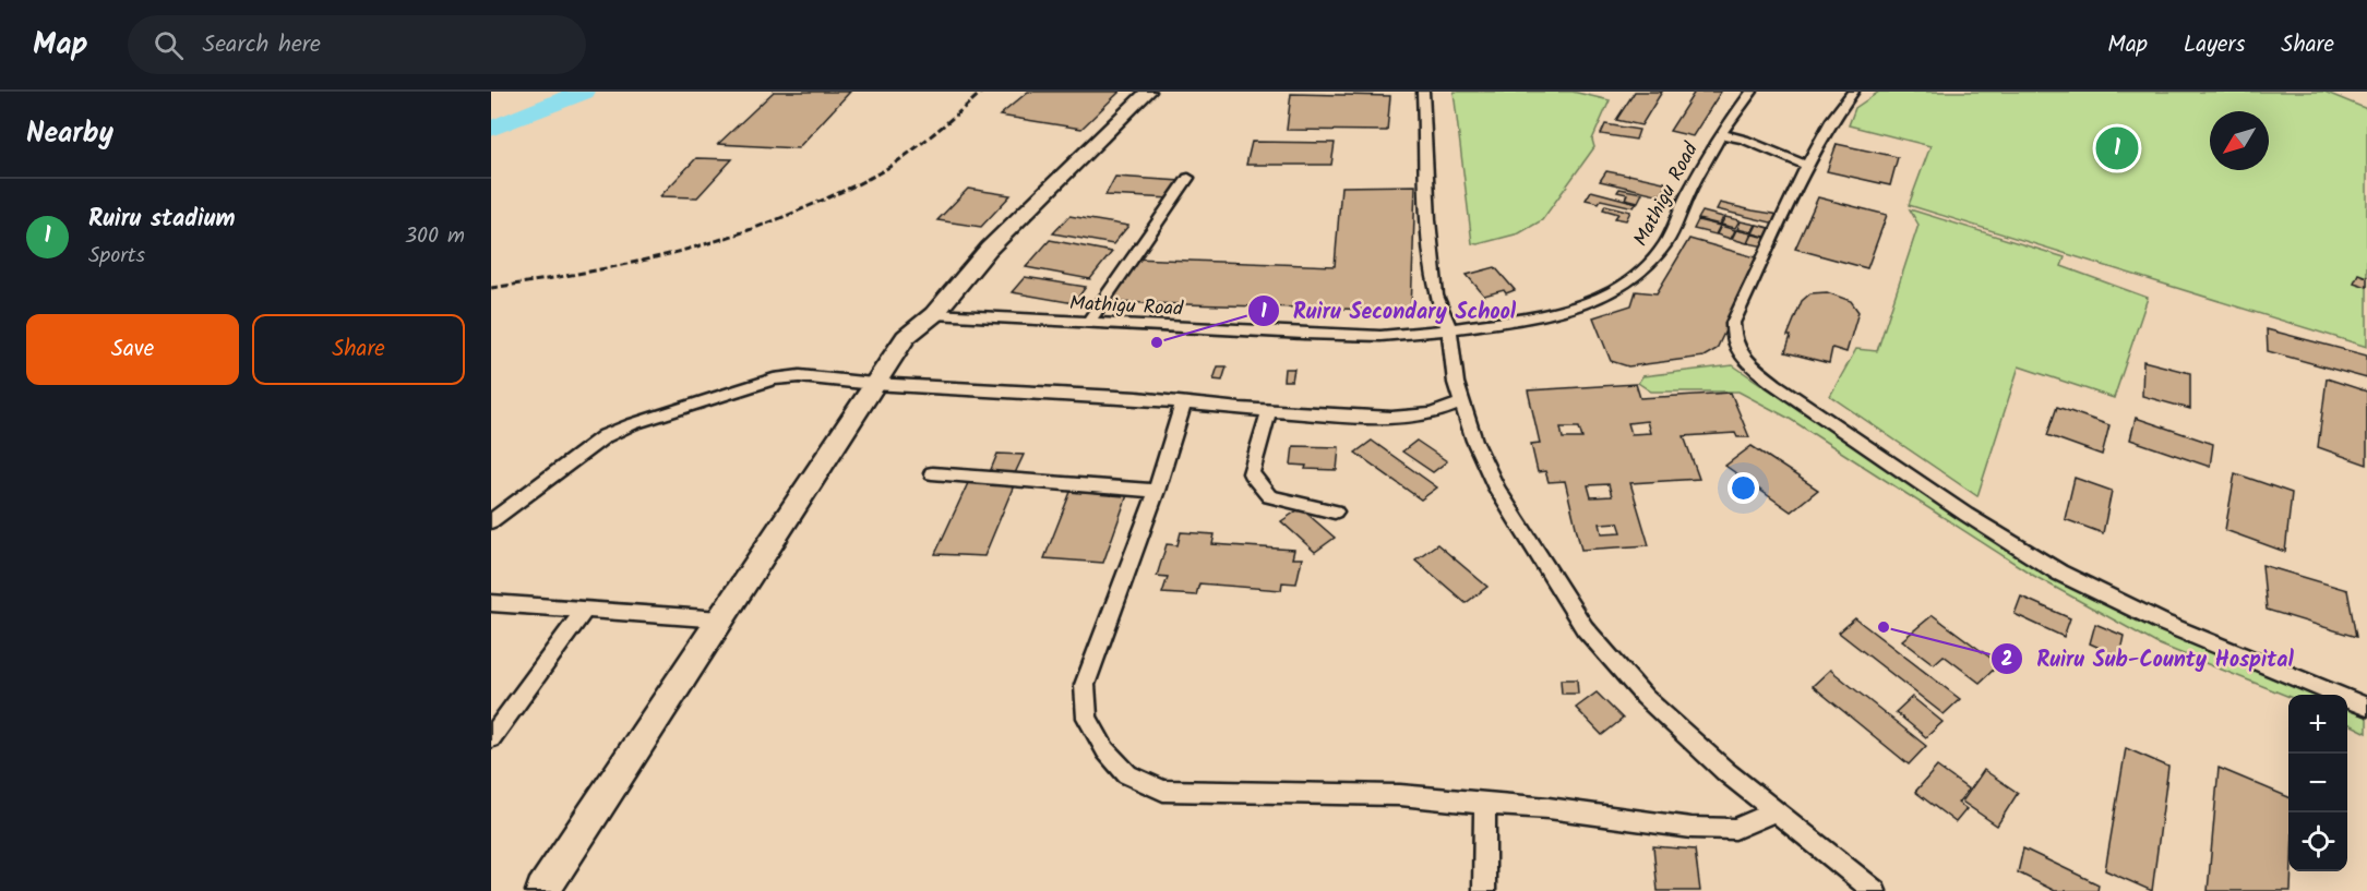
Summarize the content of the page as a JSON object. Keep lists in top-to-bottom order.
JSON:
{
  "streets": {
    "street": ["Mathigu Road"]
  },
  "places": ["Ruiru Secondary School", "Ruiru Sub-County Hospital"],
  "north": "bottom left",
  "page": {
    "header": "Map",
    "search": "Search here",
    "nav": ["Map", "Layers", "Share"],
    "heading": "Nearby",
    "pins": "1",
    "list": [
      {
        "mark": "1",
        "name": "Ruiru stadium",
        "note": "Sports",
        "value": "300 m"
      }
    ],
    "buttons": ["Save", "Share"],
    "map_buttons": ["+", "−"]
  }
}
